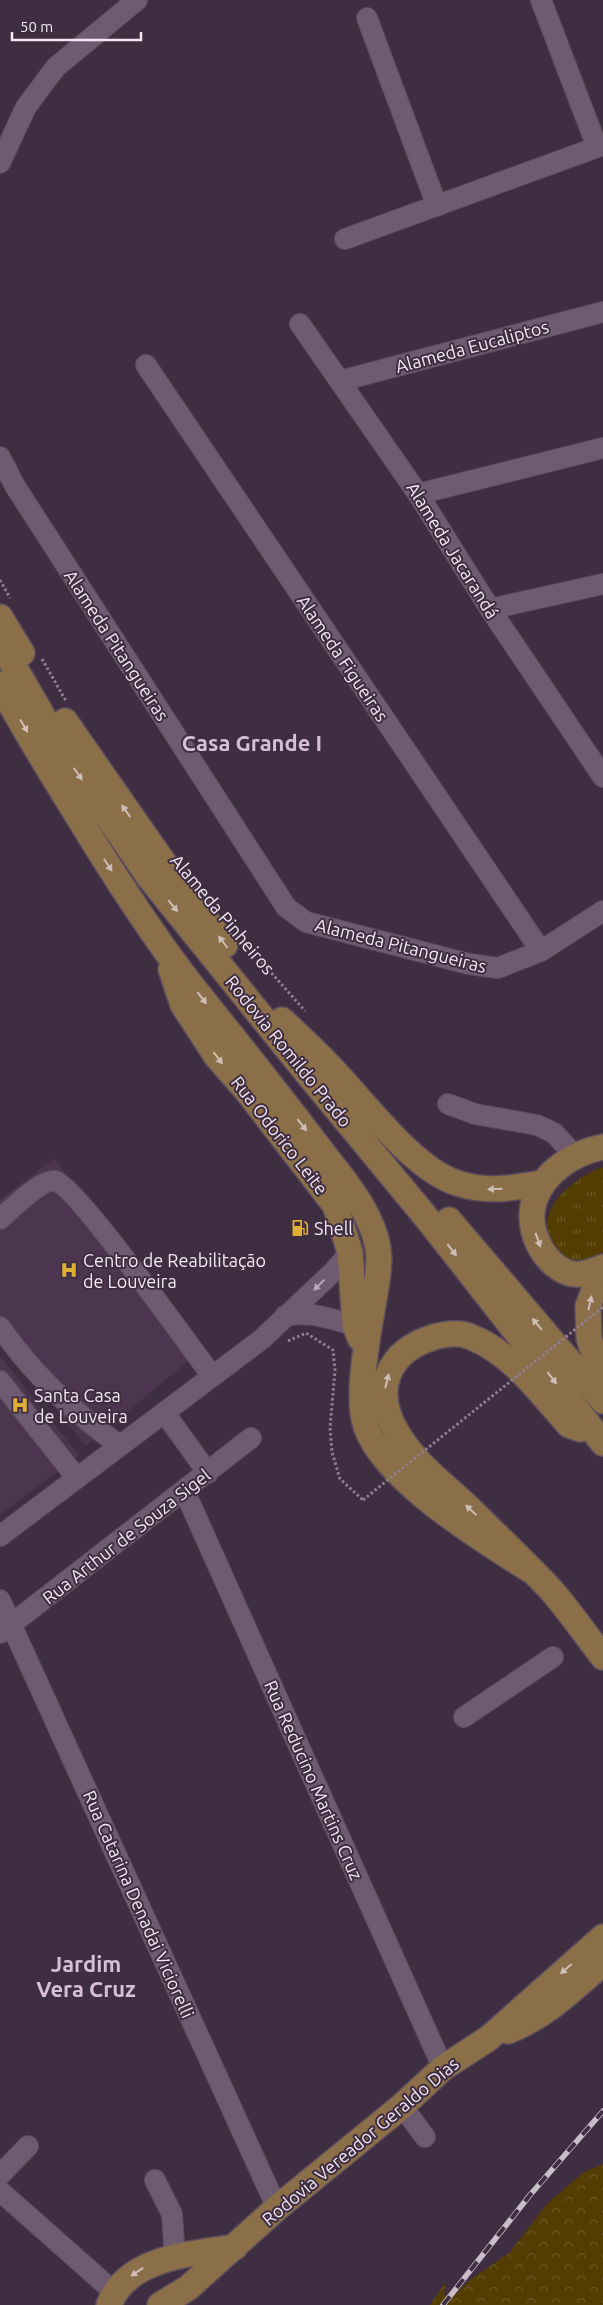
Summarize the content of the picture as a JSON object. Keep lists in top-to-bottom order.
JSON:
{
  "streets": {
    "main road": ["Rodovia Romildo Prado", "Rua Odorico Leite", "Rodovia Vereador Geraldo Dias"],
    "street": [
      "Alameda Eucaliptos",
      "Alameda Jacarandá",
      "Alameda Pitangueiras",
      "Alameda Figueiras",
      "Rua Arthur de Souza Sigel",
      "Rua Reducino Martins Cruz",
      "Rua Catarina Denadai Viciorelli"
    ],
    "path": ["Alameda Pinheiros"]
  },
  "crossings": [
    ["Alameda Eucaliptos", "Alameda Jacarandá"],
    ["Alameda Pitangueiras", "Alameda Figueiras"],
    ["Rua Arthur de Souza Sigel", "Rua Reducino Martins Cruz"],
    ["Rua Arthur de Souza Sigel", "Rua Catarina Denadai Viciorelli"],
    ["Rua Reducino Martins Cruz", "Rodovia Vereador Geraldo Dias"],
    ["Rua Catarina Denadai Viciorelli", "Rodovia Vereador Geraldo Dias"]
  ],
  "districts": ["Casa Grande I", "Jardim Vera Cruz"],
  "places": {
    "fuel station": ["Shell"],
    "hospital": ["Centro de Reabilitação de Louveira", "Santa Casa de Louveira"]
  },
  "scale_bar": "50 m"
}
